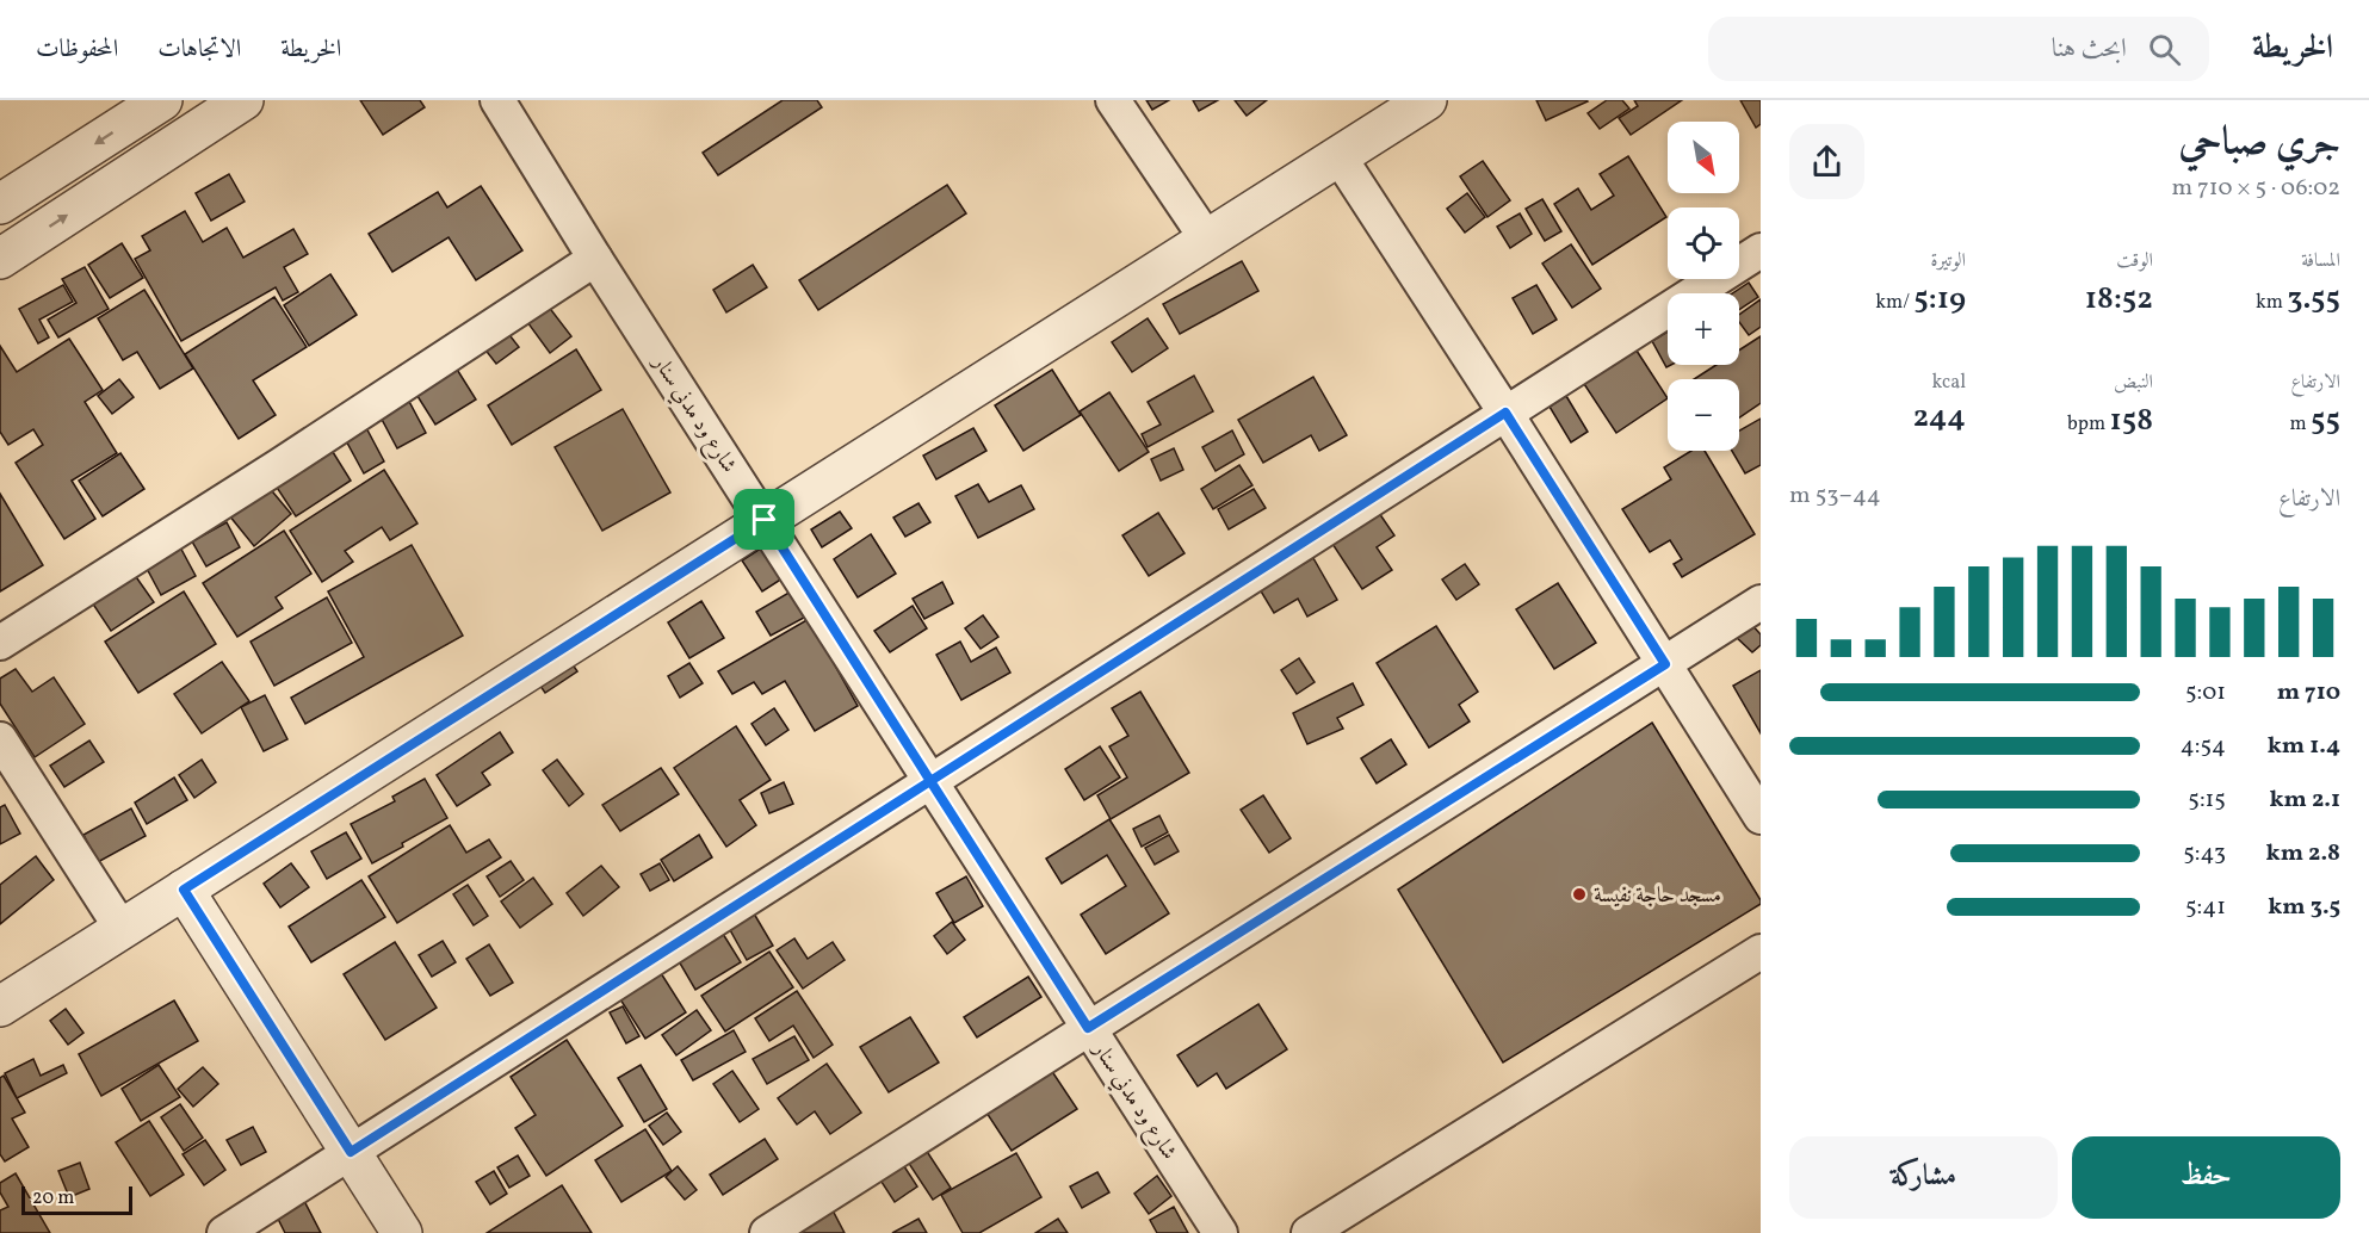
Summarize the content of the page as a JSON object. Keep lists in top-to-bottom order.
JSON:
{
  "streets": {
    "street": ["شارع ود مدني سنار"]
  },
  "places": ["مسجد حاجة نفيسة"],
  "scale_bar": "20 m",
  "north": "bottom right",
  "page": {
    "header": "الخريطة",
    "search": "ابحث هنا",
    "nav": ["الخريطة", "الاتجاهات", "المحفوظات"],
    "heading": ["جري صباحي", "06:02 · 5 × 710 m"],
    "map_buttons": ["+", "−"],
    "stats": [
      ["المسافة", "3.55 km"],
      ["الوقت", "18:52"],
      ["الوتيرة", "5:19 /km"],
      ["الارتفاع", "55 m"],
      ["النبض", "158 bpm"],
      ["kcal", "244"]
    ],
    "chart": ["الارتفاع", "44–53 m"],
    "list": [
      {
        "name": "710 m",
        "note": "5:01"
      },
      {
        "name": "1.4 km",
        "note": "4:54"
      },
      {
        "name": "2.1 km",
        "note": "5:15"
      },
      {
        "name": "2.8 km",
        "note": "5:43"
      },
      {
        "name": "3.5 km",
        "note": "5:41"
      }
    ],
    "buttons": ["حفظ", "مشاركة"],
    "scale": "20 m"
  }
}
